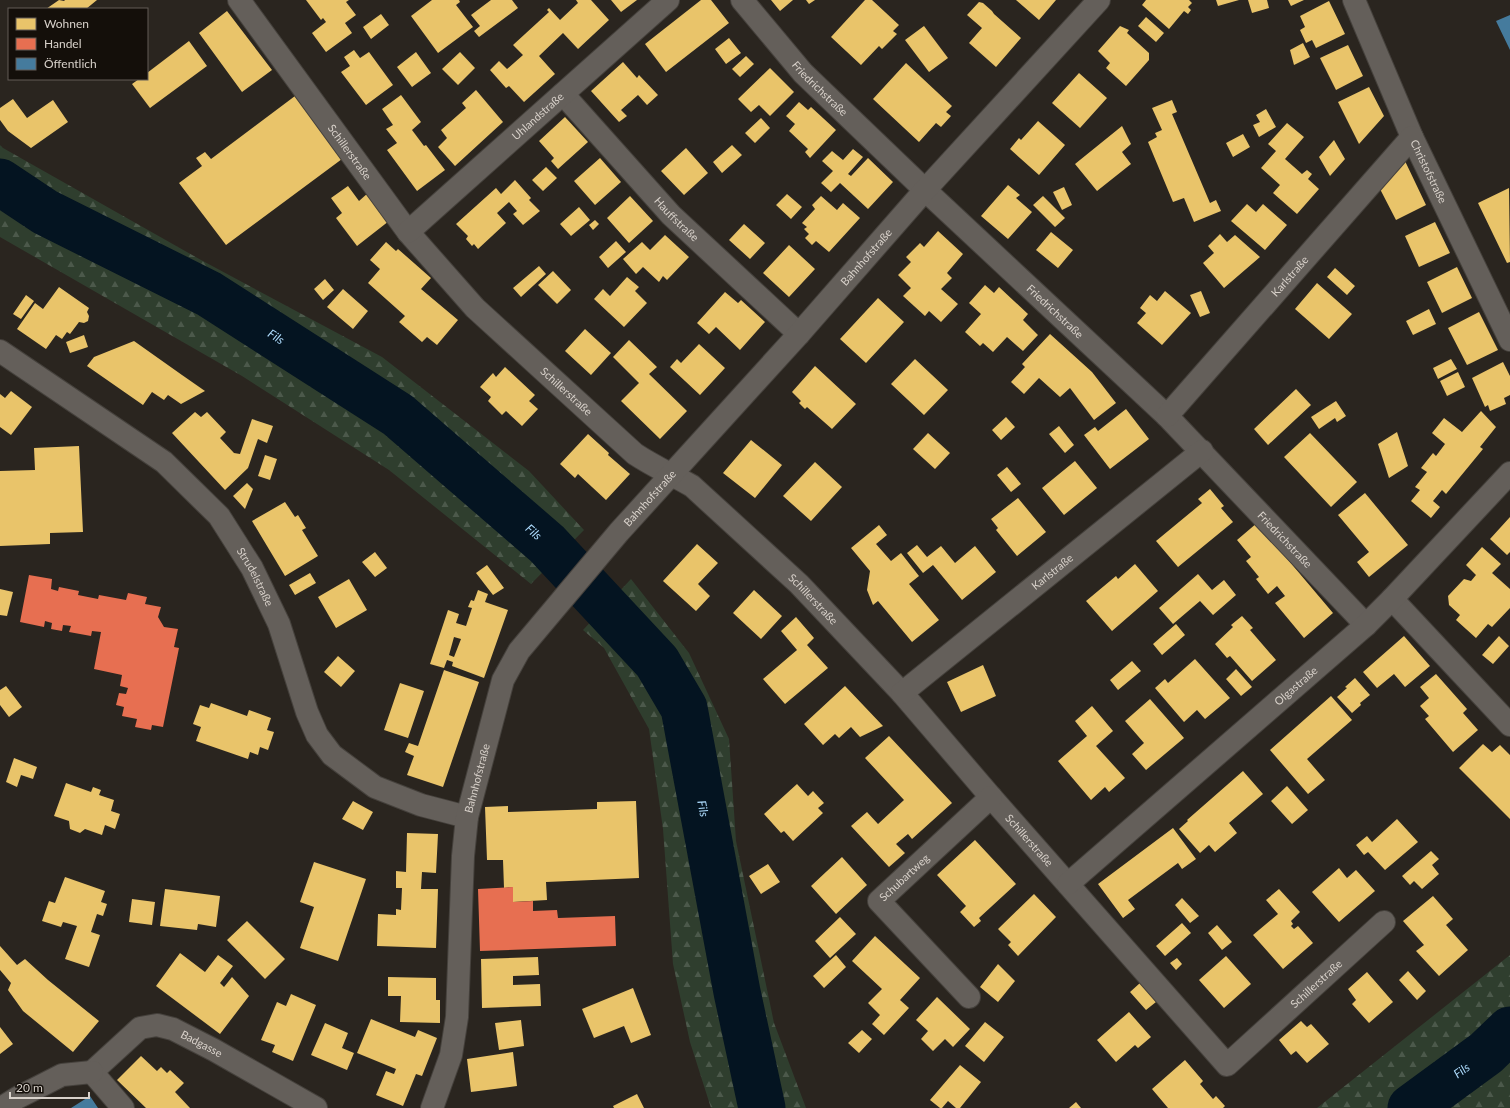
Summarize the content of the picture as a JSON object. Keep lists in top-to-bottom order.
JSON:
{
  "streets": {
    "street": [
      "Friedrichstraße",
      "Uhlandstraße",
      "Schillerstraße",
      "Christofstraße",
      "Hauffstraße",
      "Bahnhofstraße",
      "Karlstraße",
      "Strudelstraße",
      "Olgastraße",
      "Schubartweg",
      "Badgasse"
    ]
  },
  "crossings": [
    ["Friedrichstraße", "Bahnhofstraße"],
    ["Friedrichstraße", "Karlstraße"],
    ["Friedrichstraße", "Olgastraße"],
    ["Uhlandstraße", "Schillerstraße"],
    ["Uhlandstraße", "Hauffstraße"],
    ["Schillerstraße", "Bahnhofstraße"],
    ["Schillerstraße", "Karlstraße"],
    ["Schillerstraße", "Olgastraße"],
    ["Schillerstraße", "Schubartweg"],
    ["Christofstraße", "Karlstraße"],
    ["Hauffstraße", "Bahnhofstraße"],
    ["Bahnhofstraße", "Strudelstraße"]
  ],
  "water": ["Fils"],
  "legend": ["Wohnen", "Handel", "Öffentlich"],
  "scale_bar": "20 m"
}
